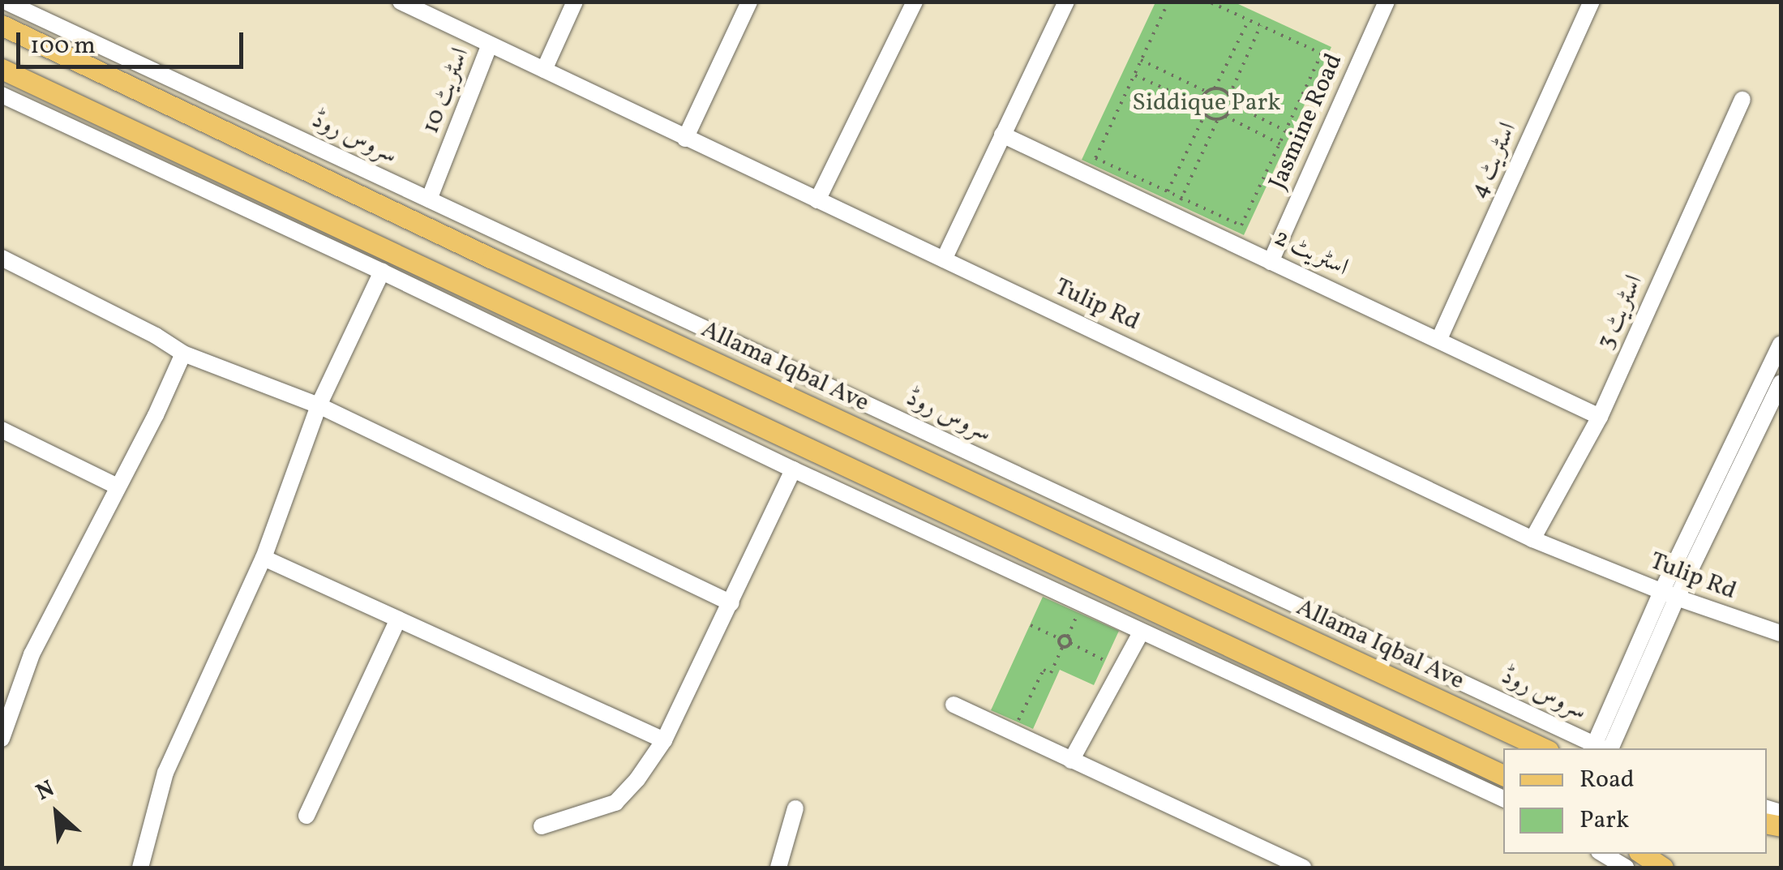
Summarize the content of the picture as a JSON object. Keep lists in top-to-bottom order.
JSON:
{
  "streets": {
    "main road": ["Allama Iqbal Ave"],
    "street": [
      "اسٹریٹ 10",
      "Jasmine Road",
      "سروس روڈ",
      "اسٹریٹ 4",
      "اسٹریٹ 2",
      "Tulip Rd",
      "اسٹریٹ 3"
    ]
  },
  "crossings": [
    ["اسٹریٹ 10", "سروس روڈ"],
    ["اسٹریٹ 10", "Tulip Rd"],
    ["Jasmine Road", "اسٹریٹ 2"],
    ["اسٹریٹ 4", "اسٹریٹ 2"],
    ["اسٹریٹ 2", "اسٹریٹ 3"],
    ["Tulip Rd", "اسٹریٹ 3"]
  ],
  "parks": ["Siddique Park"],
  "legend": ["Road", "Park"],
  "scale_bar": "100 m",
  "north": "top left"
}
